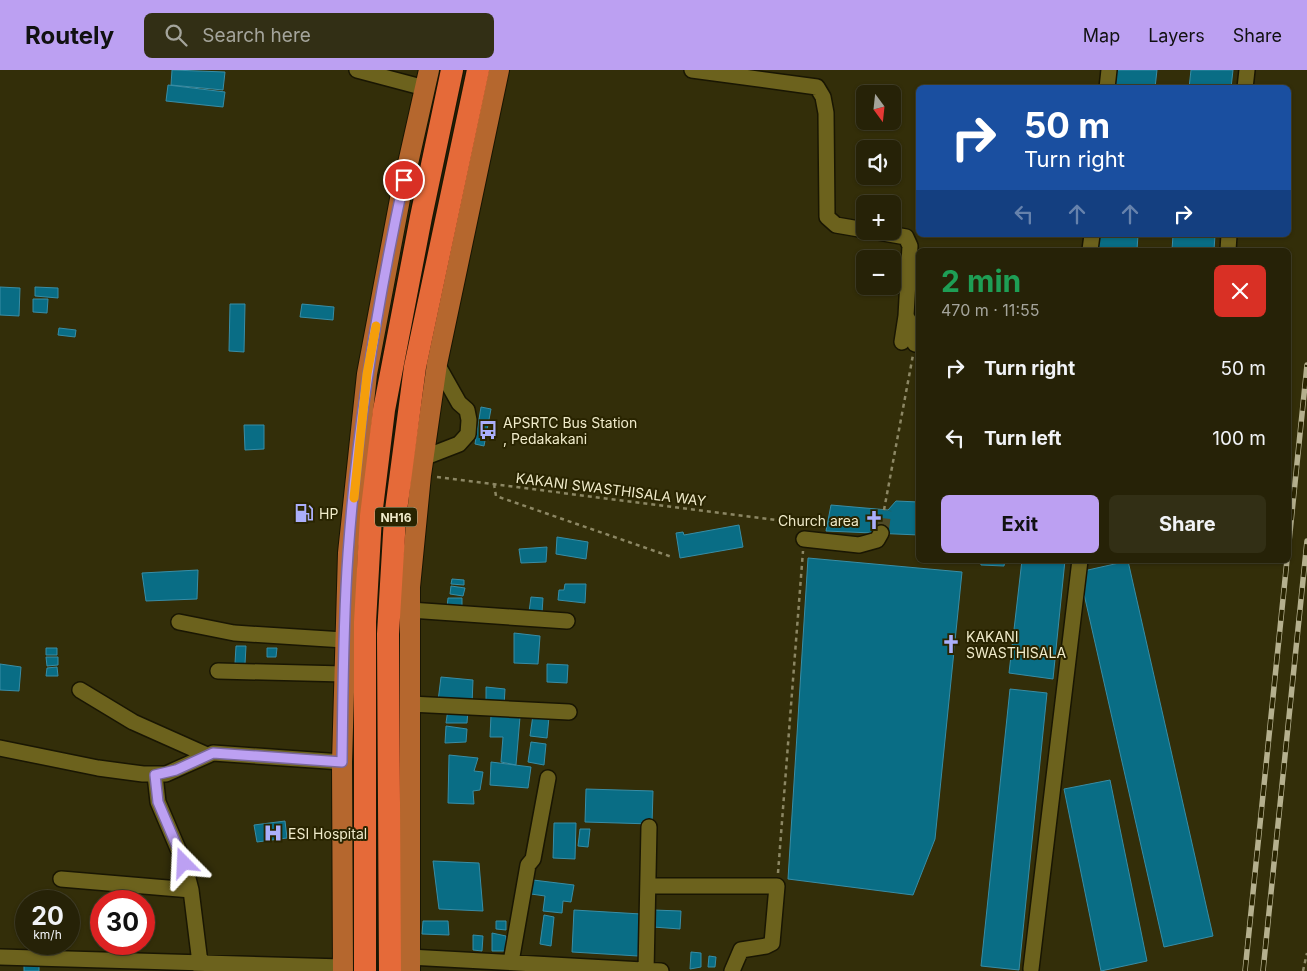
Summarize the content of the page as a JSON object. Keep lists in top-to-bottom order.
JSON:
{
  "streets": {
    "highway": ["NH16"],
    "path": ["KAKANI SWASTHISALA WAY"]
  },
  "places": {
    "bus stop": ["APSRTC Bus Station , Pedakakani"],
    "fuel station": ["HP"],
    "church": ["Church area", "KAKANI SWASTHISALA"],
    "hospital": ["ESI Hospital"]
  },
  "north": "bottom",
  "page": {
    "header": "Routely",
    "search": "Search here",
    "nav": ["Map", "Layers", "Share"],
    "map_buttons": ["+", "−"],
    "turn": ["50 m", "Turn right"],
    "heading": ["2 min", "470 m · 11:55"],
    "list": [
      {
        "name": "Turn right",
        "value": "50 m"
      },
      {
        "name": "Turn left",
        "value": "100 m"
      }
    ],
    "buttons": ["Exit", "Share"],
    "speed": "20 km/h",
    "limit": "30"
  }
}
